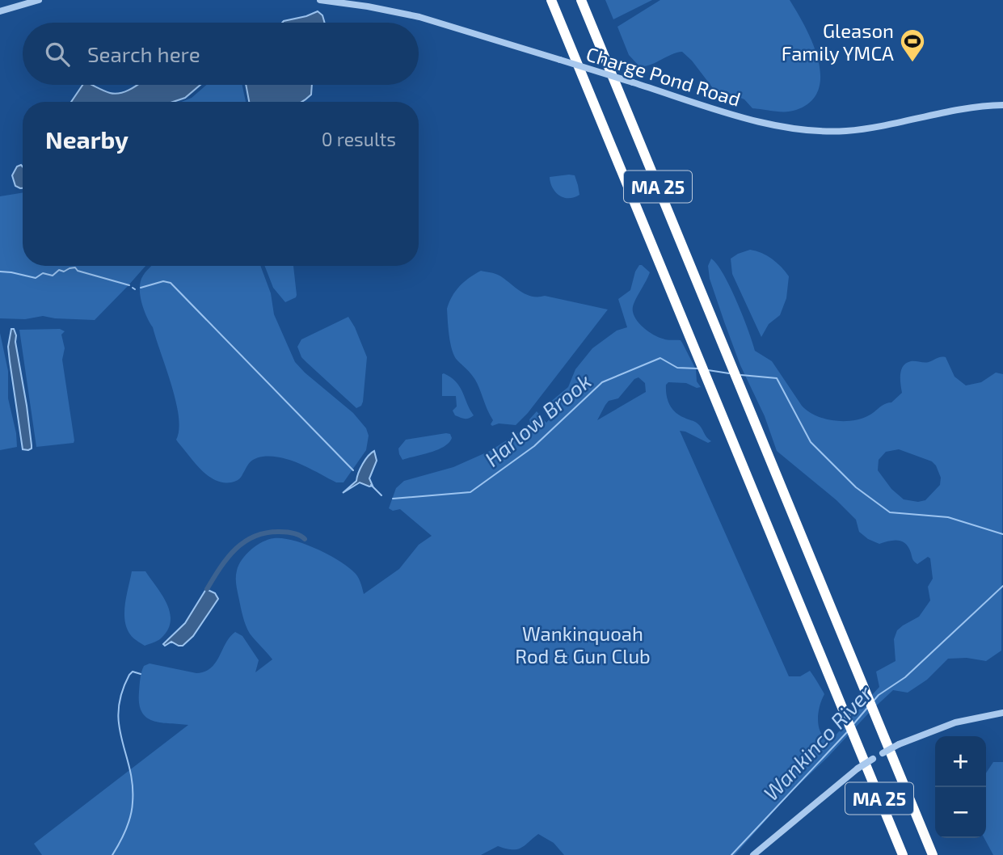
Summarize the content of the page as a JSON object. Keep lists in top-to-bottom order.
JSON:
{
  "streets": {
    "highway": ["MA 25"],
    "street": ["Charge Pond Road"]
  },
  "water": ["Harlow Brook", "Wankinco River"],
  "parks": ["Wankinquoah Rod & Gun Club"],
  "places": {
    "sports": ["Gleason Family YMCA"]
  },
  "page": {
    "search": "Search here",
    "heading": ["Nearby", "0 results"],
    "map_buttons": ["+", "−"]
  }
}
